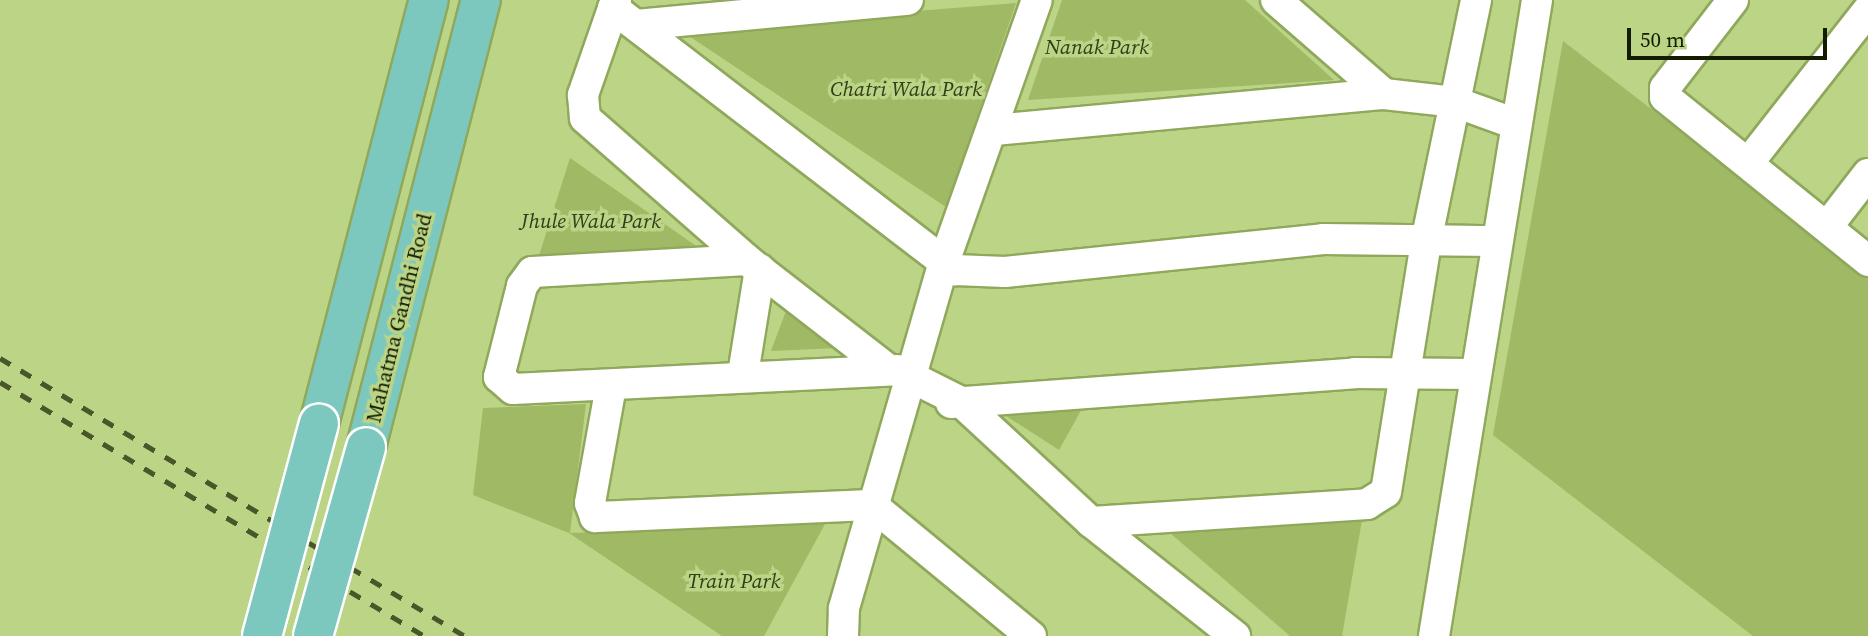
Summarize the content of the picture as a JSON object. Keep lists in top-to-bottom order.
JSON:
{
  "streets": {
    "main road": ["Mahatma Gandhi Road"]
  },
  "parks": [
    "Nanak Park",
    "Chatri Wala Park",
    "Jhule Wala Park",
    "Train Park"
  ],
  "scale_bar": "50 m"
}
